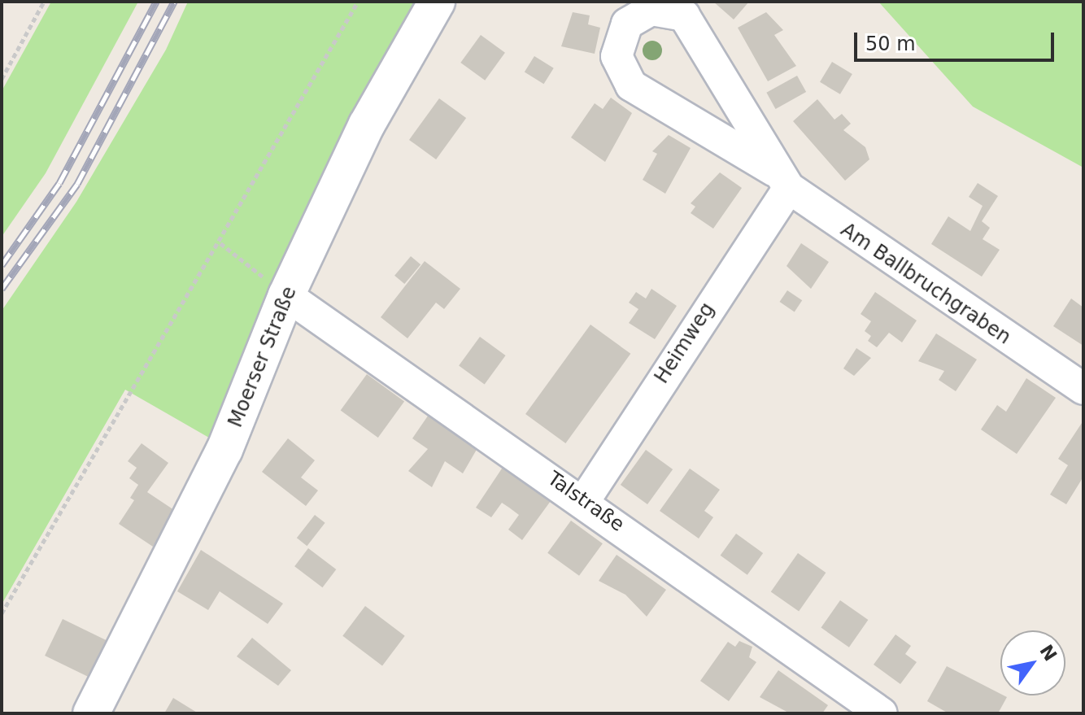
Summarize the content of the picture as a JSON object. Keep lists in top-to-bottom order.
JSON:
{
  "streets": {
    "street": [
      "Am Ballbruchgraben",
      "Heimweg",
      "Moerser Straße",
      "Talstraße"
    ]
  },
  "crossings": [
    ["Am Ballbruchgraben", "Heimweg"],
    ["Heimweg", "Talstraße"],
    ["Moerser Straße", "Talstraße"]
  ],
  "scale_bar": "50 m",
  "north": "top right"
}
